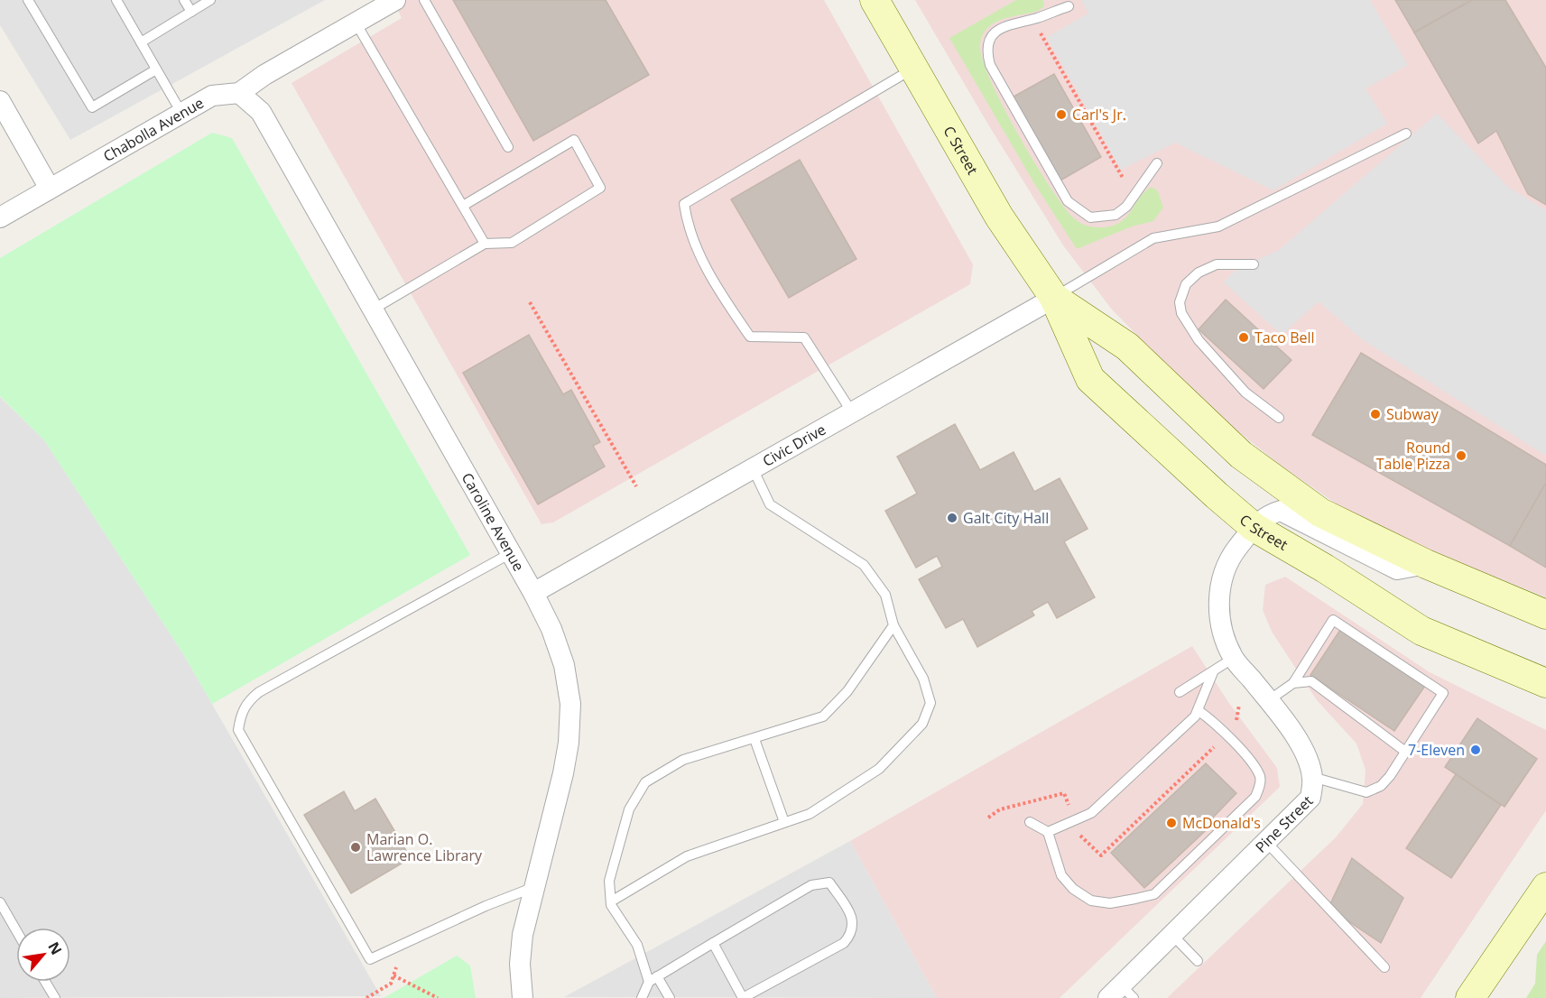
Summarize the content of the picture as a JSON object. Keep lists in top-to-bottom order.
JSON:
{
  "streets": {
    "street": [
      "Chabolla Avenue",
      "C Street",
      "Civic Drive",
      "Caroline Avenue",
      "Pine Street"
    ]
  },
  "crossings": [
    ["Chabolla Avenue", "Caroline Avenue"],
    ["C Street", "Civic Drive"],
    ["C Street", "Pine Street"],
    ["Civic Drive", "Caroline Avenue"]
  ],
  "places": [
    "Carl's Jr.",
    "Taco Bell",
    "Subway",
    "Round Table Pizza",
    "Galt City Hall",
    "7-Eleven",
    "McDonald's",
    "Marian O. Lawrence Library"
  ],
  "north": "top right"
}
